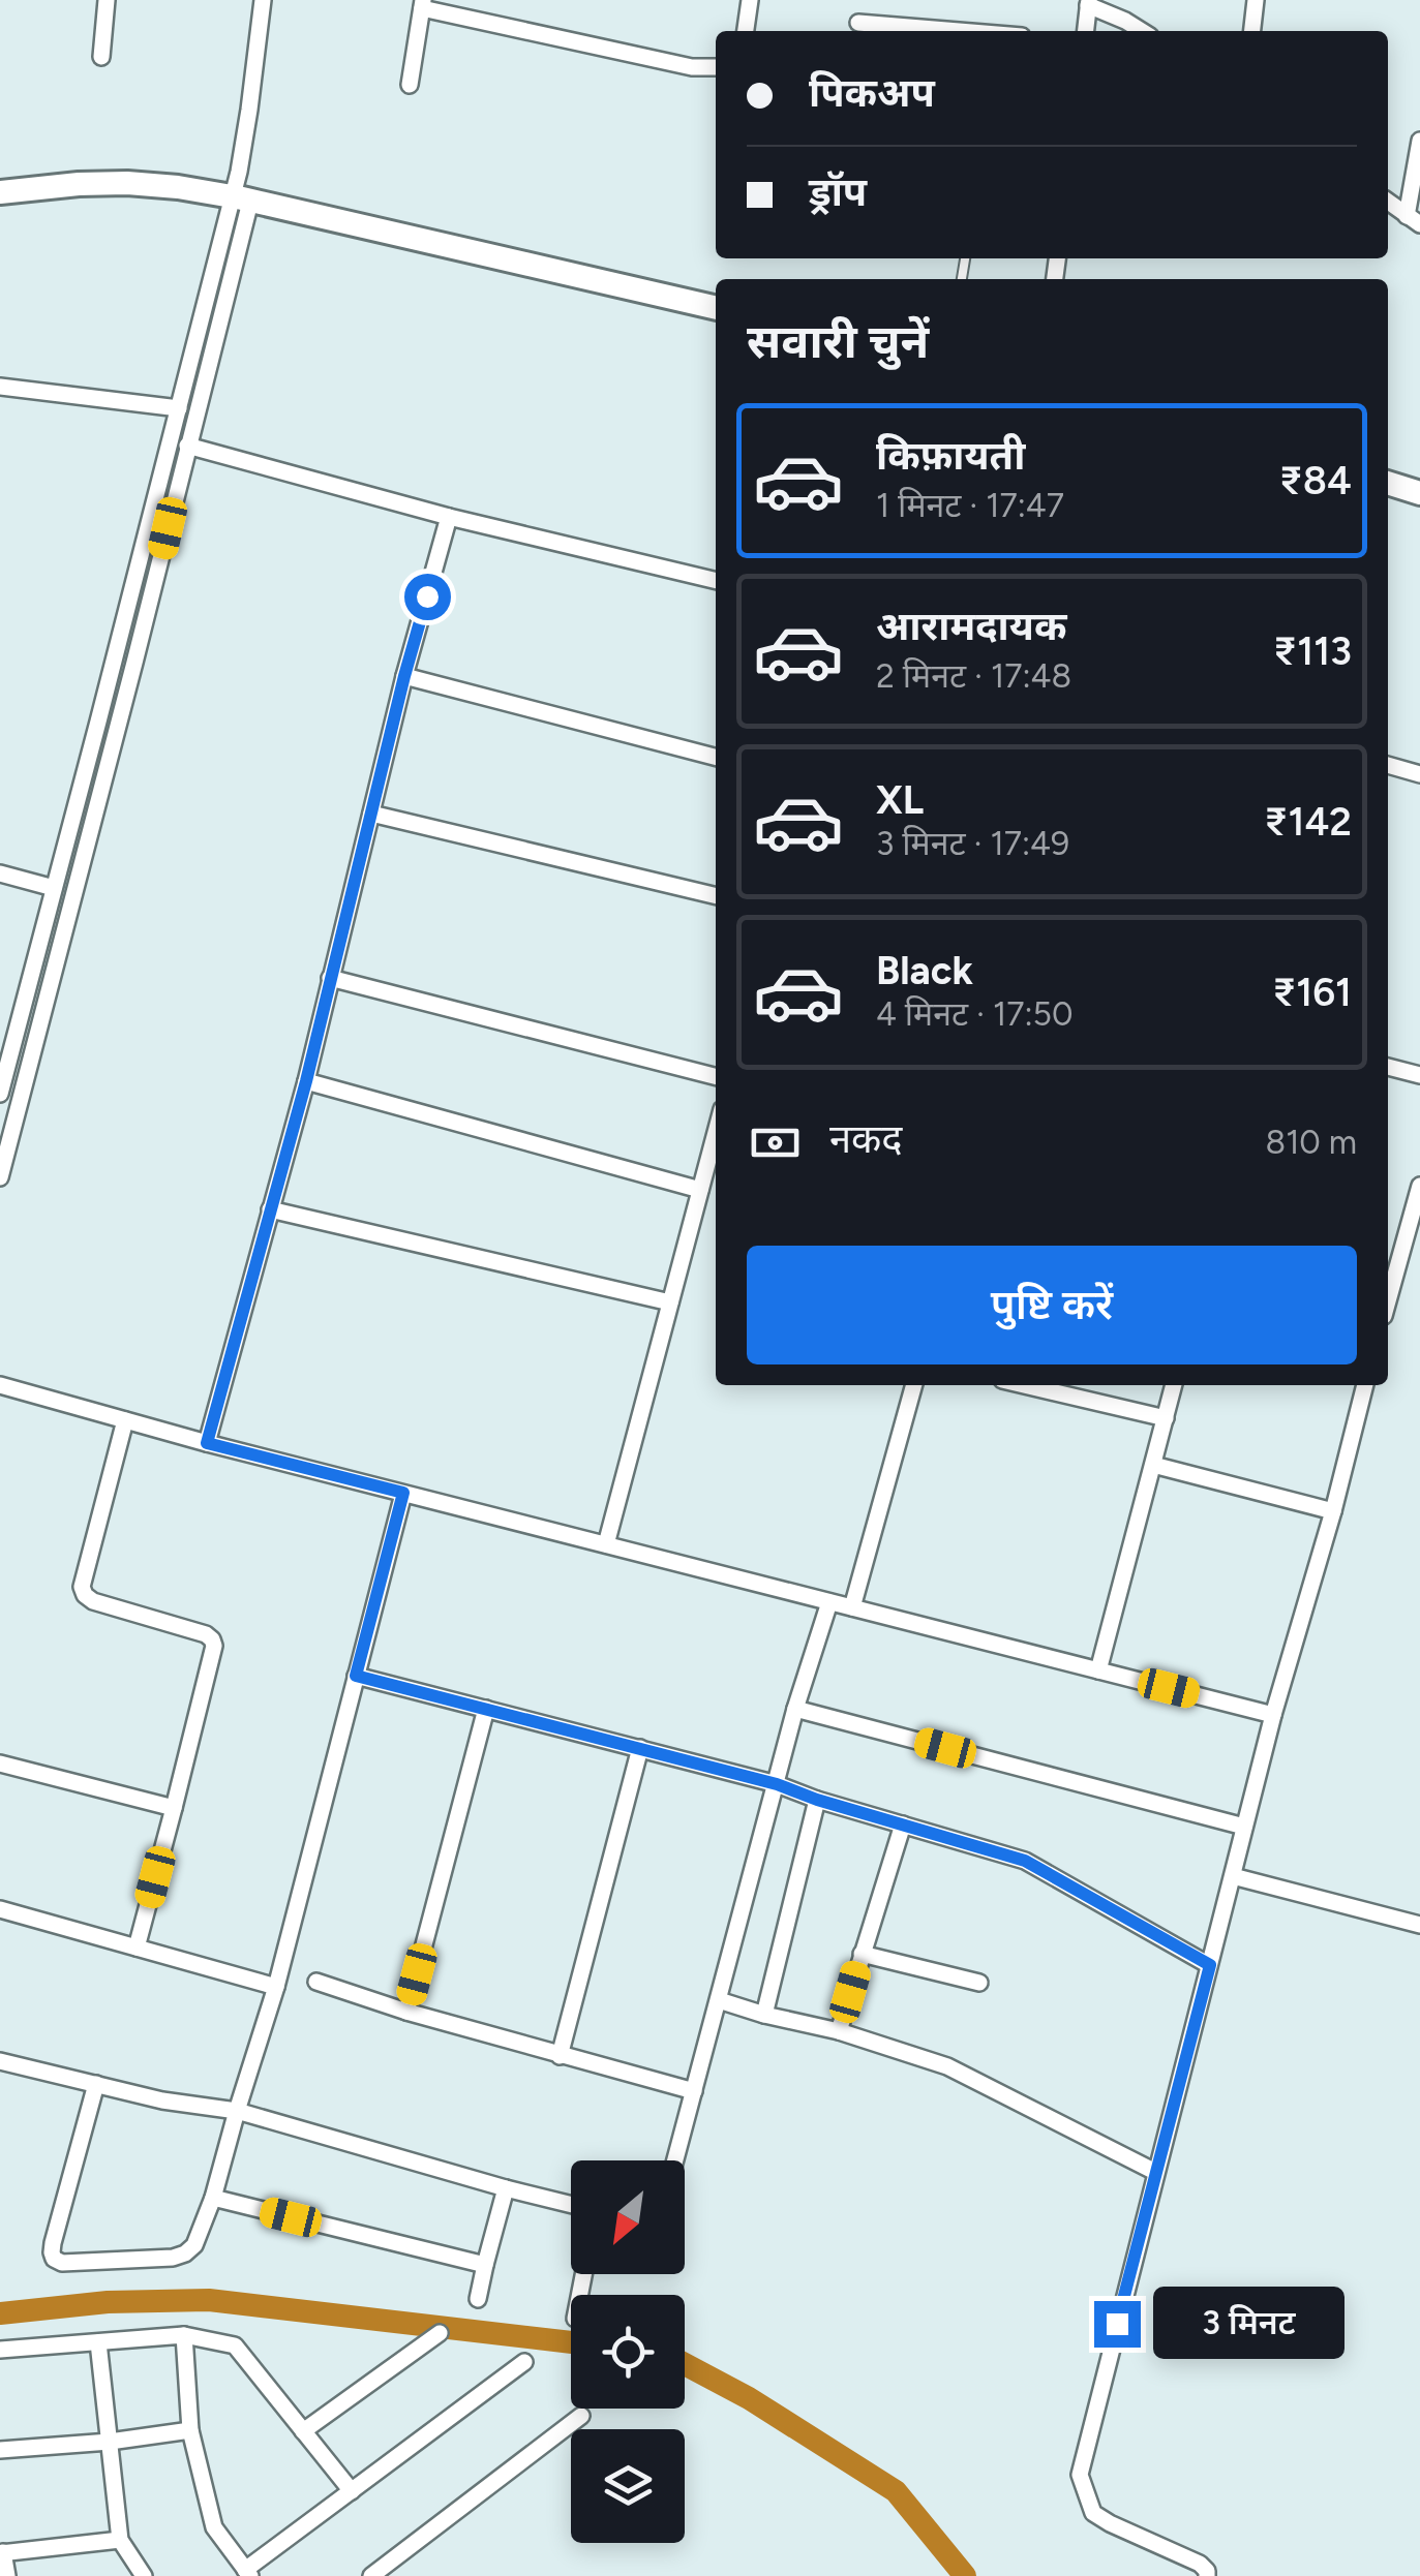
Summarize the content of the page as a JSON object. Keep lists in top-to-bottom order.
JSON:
{
  "north": "bottom left",
  "page": {
    "banner": ["पिकअप", "ड्रॉप"],
    "heading": "सवारी चुनें",
    "list": [
      {
        "name": "किफ़ायती",
        "note": "1 मिनट · 17:47",
        "value": "₹84"
      },
      {
        "name": "आरामदायक",
        "note": "2 मिनट · 17:48",
        "value": "₹113"
      },
      {
        "name": "XL",
        "note": "3 मिनट · 17:49",
        "value": "₹142"
      },
      {
        "name": "Black",
        "note": "4 मिनट · 17:50",
        "value": "₹161"
      }
    ],
    "pay": ["नकद", "810 m"],
    "buttons": "पुष्टि करें",
    "bubble": "3 मिनट"
  }
}
